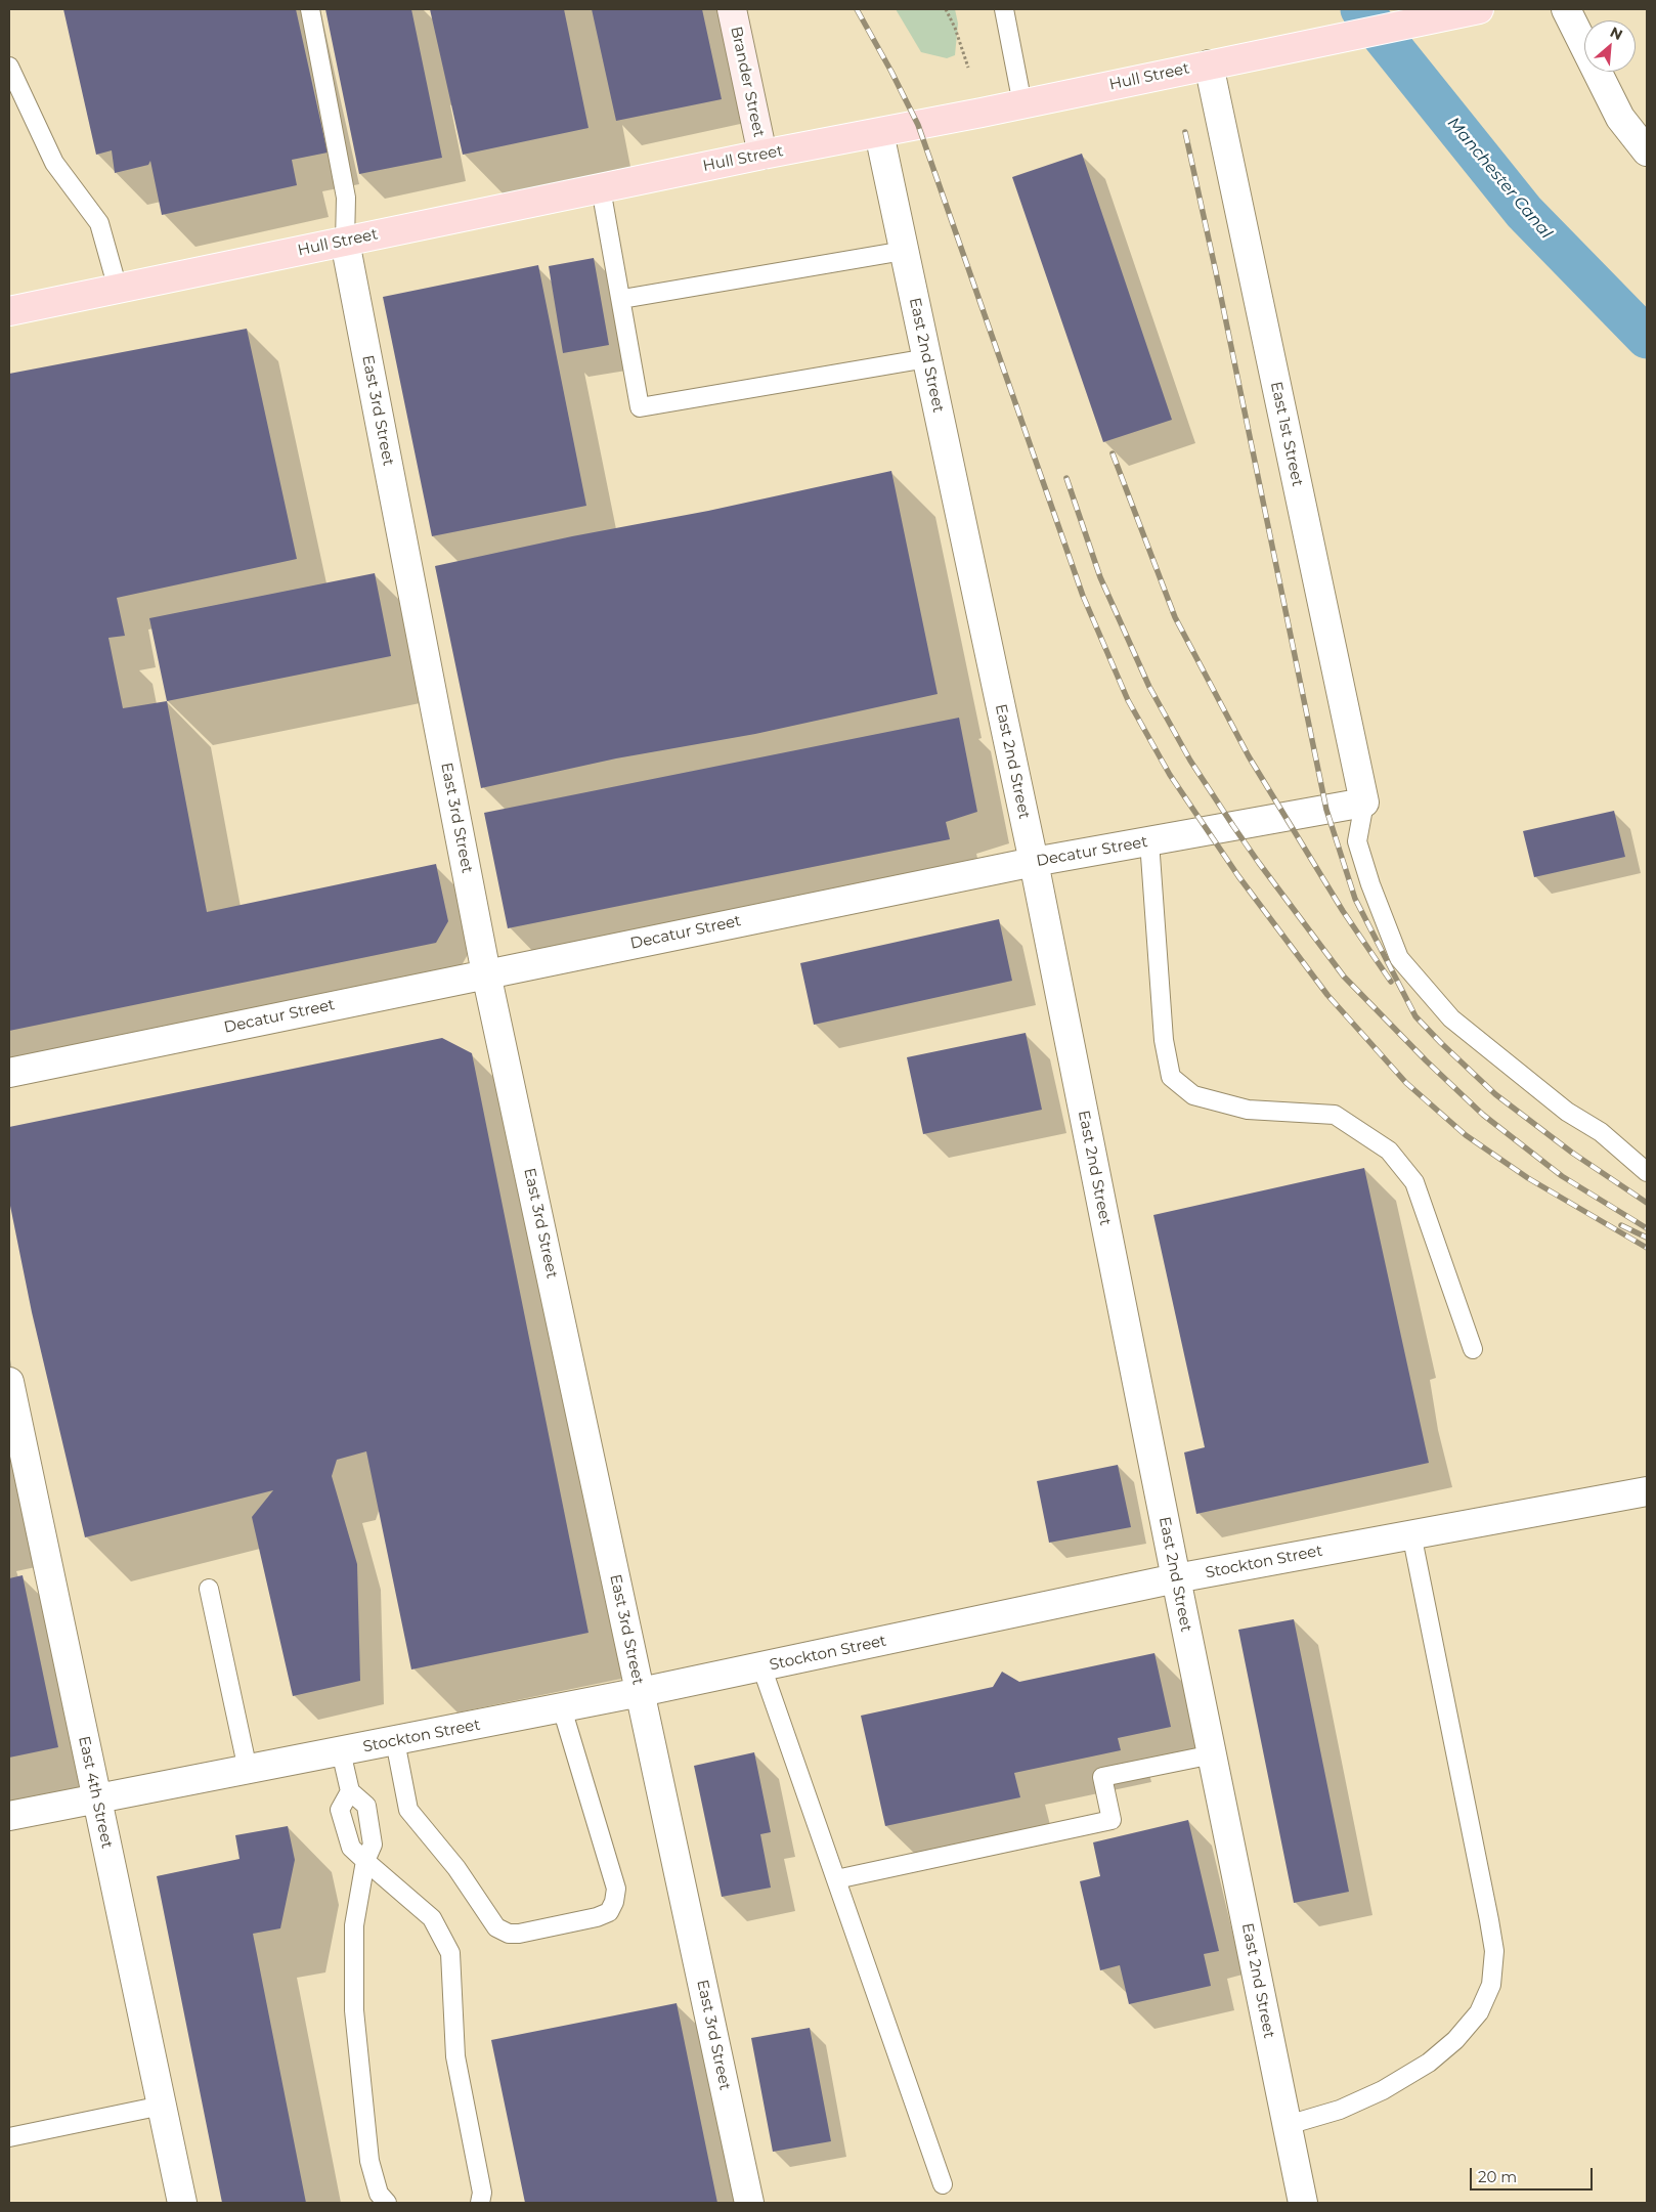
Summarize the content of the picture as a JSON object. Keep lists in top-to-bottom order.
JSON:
{
  "streets": {
    "main road": ["Hull Street"],
    "street": [
      "Brander Street",
      "East 2nd Street",
      "East 3rd Street",
      "East 1st Street",
      "Decatur Street",
      "Stockton Street",
      "East 4th Street"
    ]
  },
  "crossings": [
    ["Hull Street", "Brander Street"],
    ["Hull Street", "East 2nd Street"],
    ["Hull Street", "East 3rd Street"],
    ["Hull Street", "East 1st Street"],
    ["East 2nd Street", "Decatur Street"],
    ["East 2nd Street", "Stockton Street"],
    ["East 3rd Street", "Decatur Street"],
    ["East 3rd Street", "Stockton Street"],
    ["East 1st Street", "Decatur Street"],
    ["Stockton Street", "East 4th Street"]
  ],
  "water": ["Manchester Canal"],
  "scale_bar": "20 m",
  "north": "top right"
}
